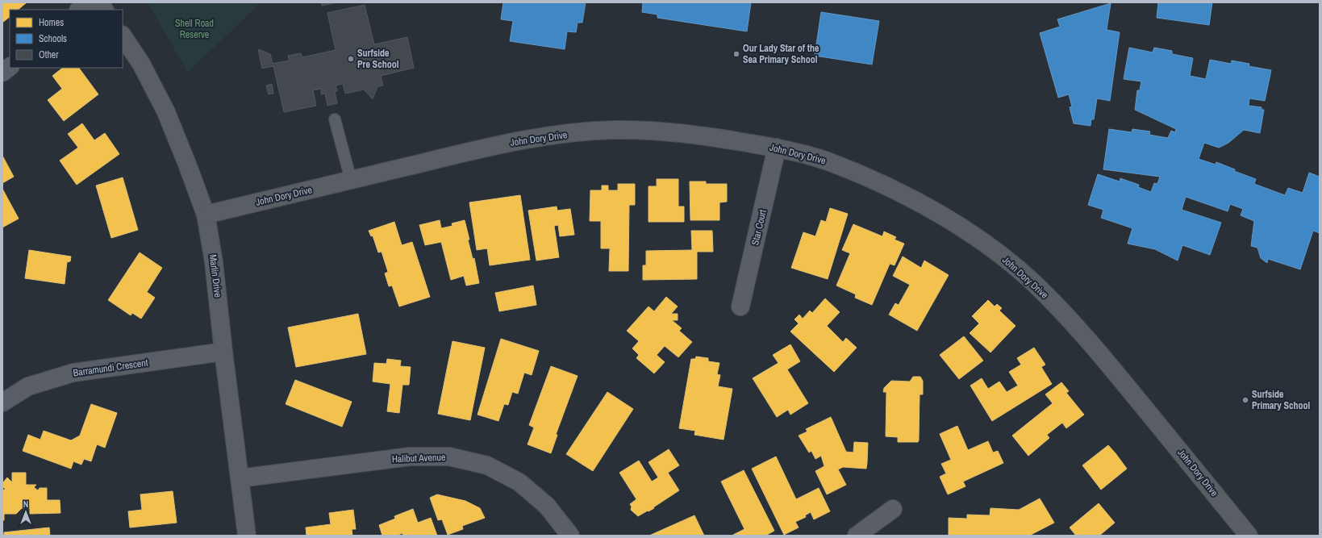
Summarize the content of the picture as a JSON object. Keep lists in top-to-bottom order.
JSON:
{
  "streets": {
    "street": [
      "John Dory Drive",
      "Star Court",
      "Marlin Drive",
      "Barramundi Crescent",
      "Halibut Avenue"
    ]
  },
  "crossings": [
    ["John Dory Drive", "Star Court"],
    ["John Dory Drive", "Marlin Drive"],
    ["Marlin Drive", "Barramundi Crescent"],
    ["Marlin Drive", "Halibut Avenue"]
  ],
  "parks": ["Shell Road Reserve"],
  "places": ["Our Lady Star of the Sea Primary School", "Surfside Pre School", "Surfside Primary School"],
  "legend": ["Homes", "Schools", "Other"],
  "north": "top"
}
